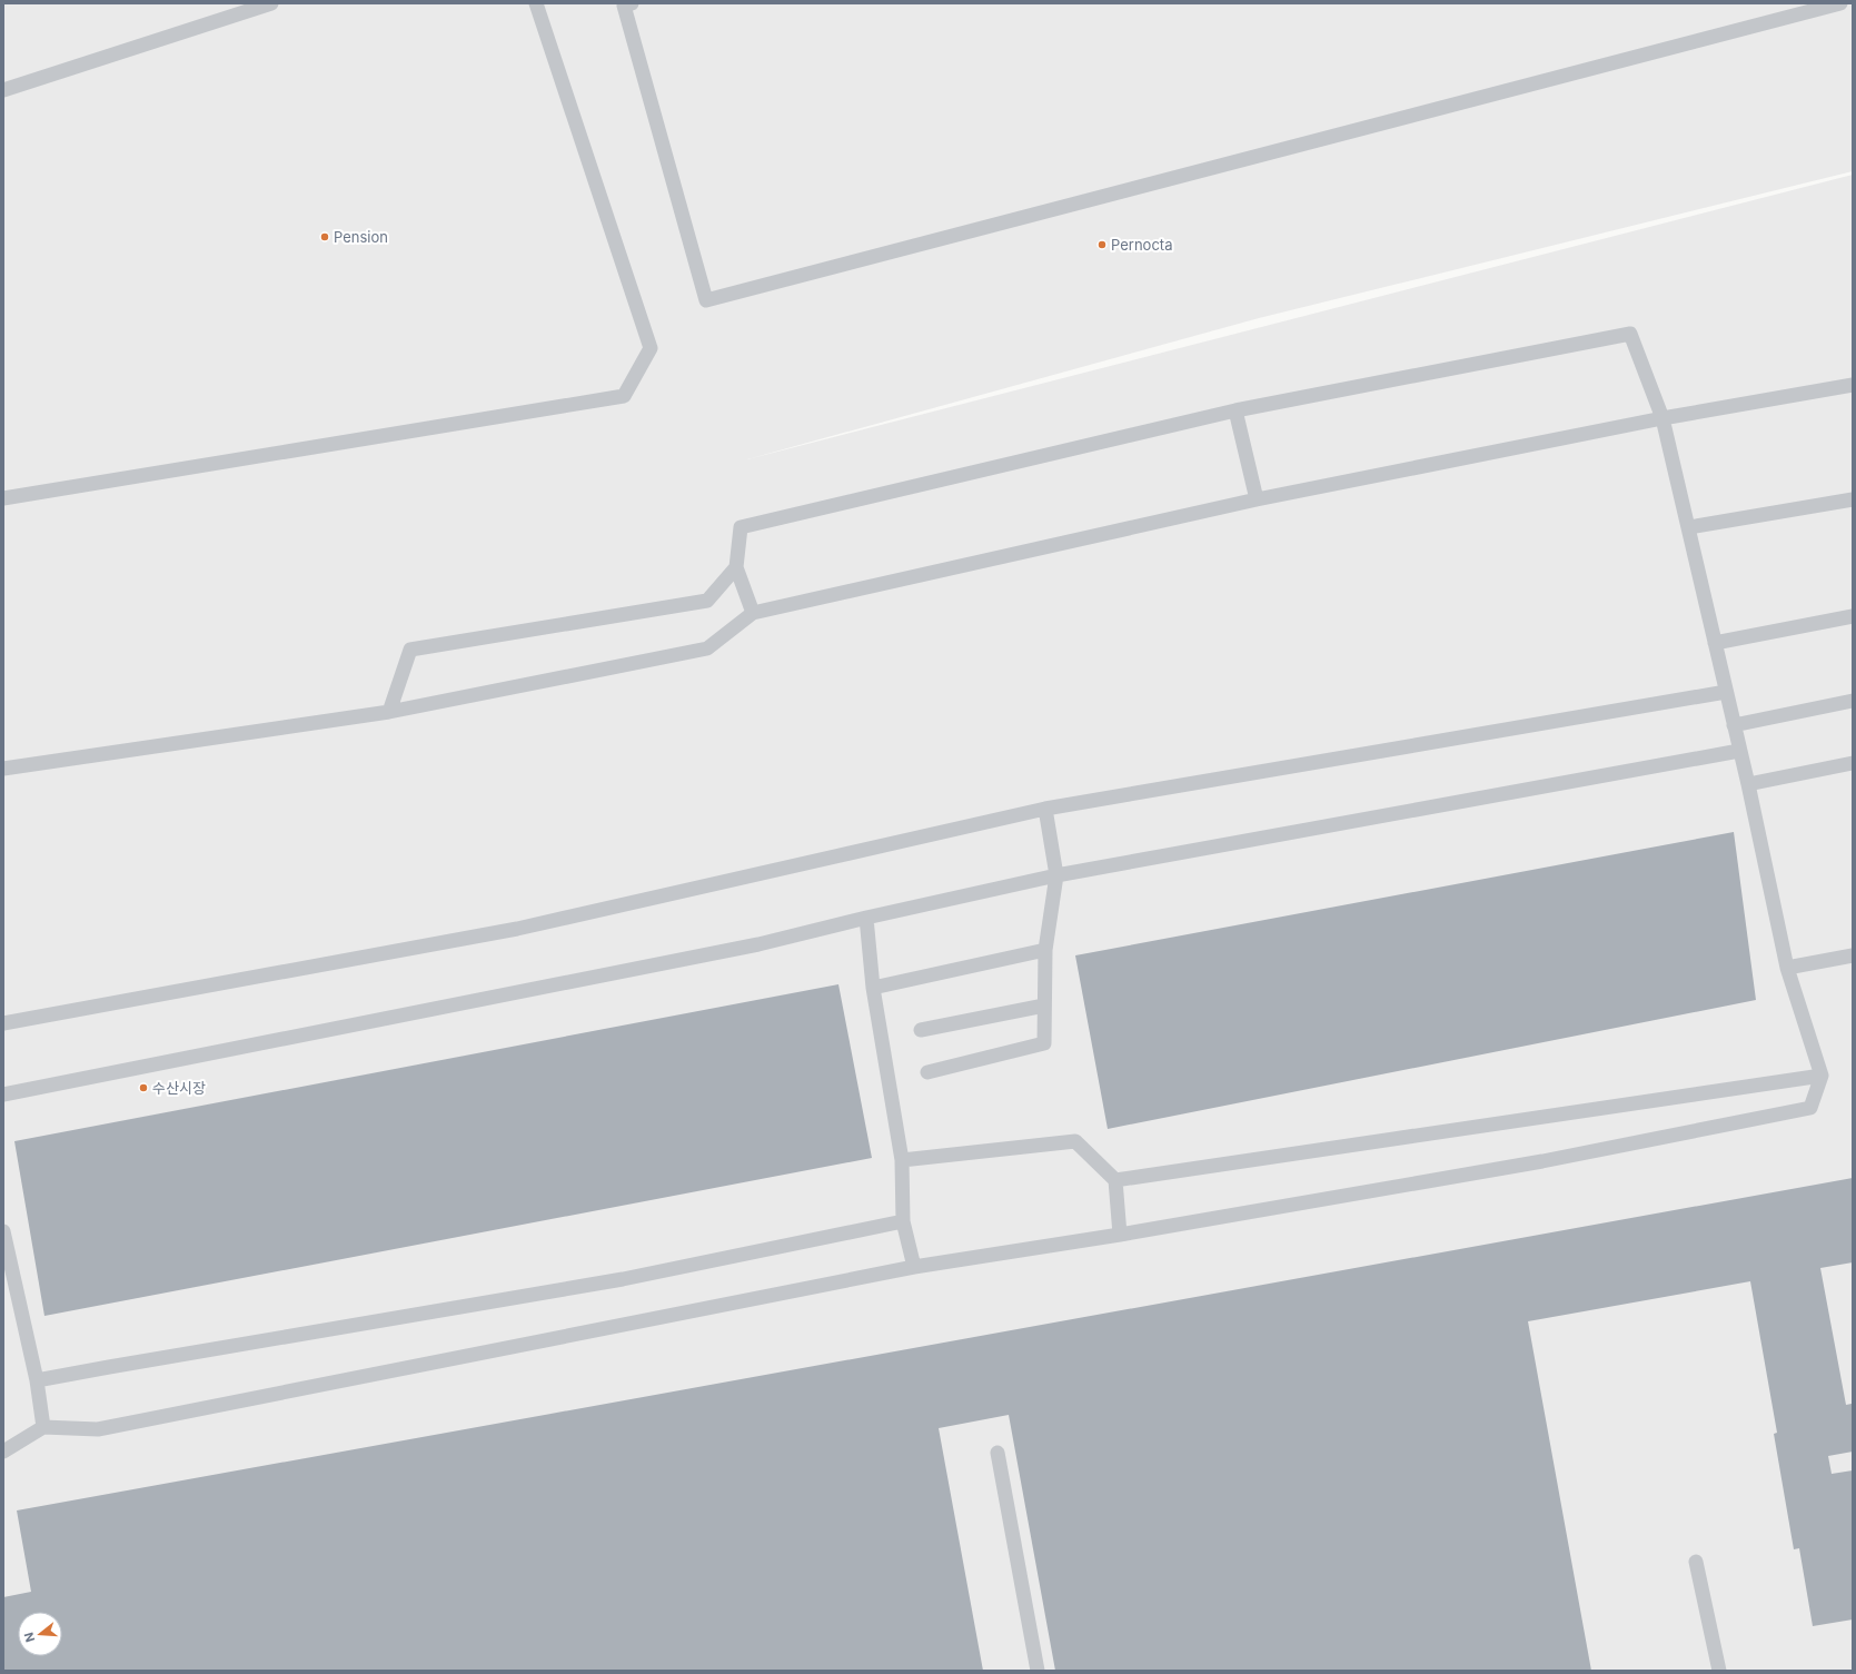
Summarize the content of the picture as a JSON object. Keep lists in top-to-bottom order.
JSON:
{
  "places": ["Pension", "Pernocta", "수산시장"],
  "north": "left"
}
